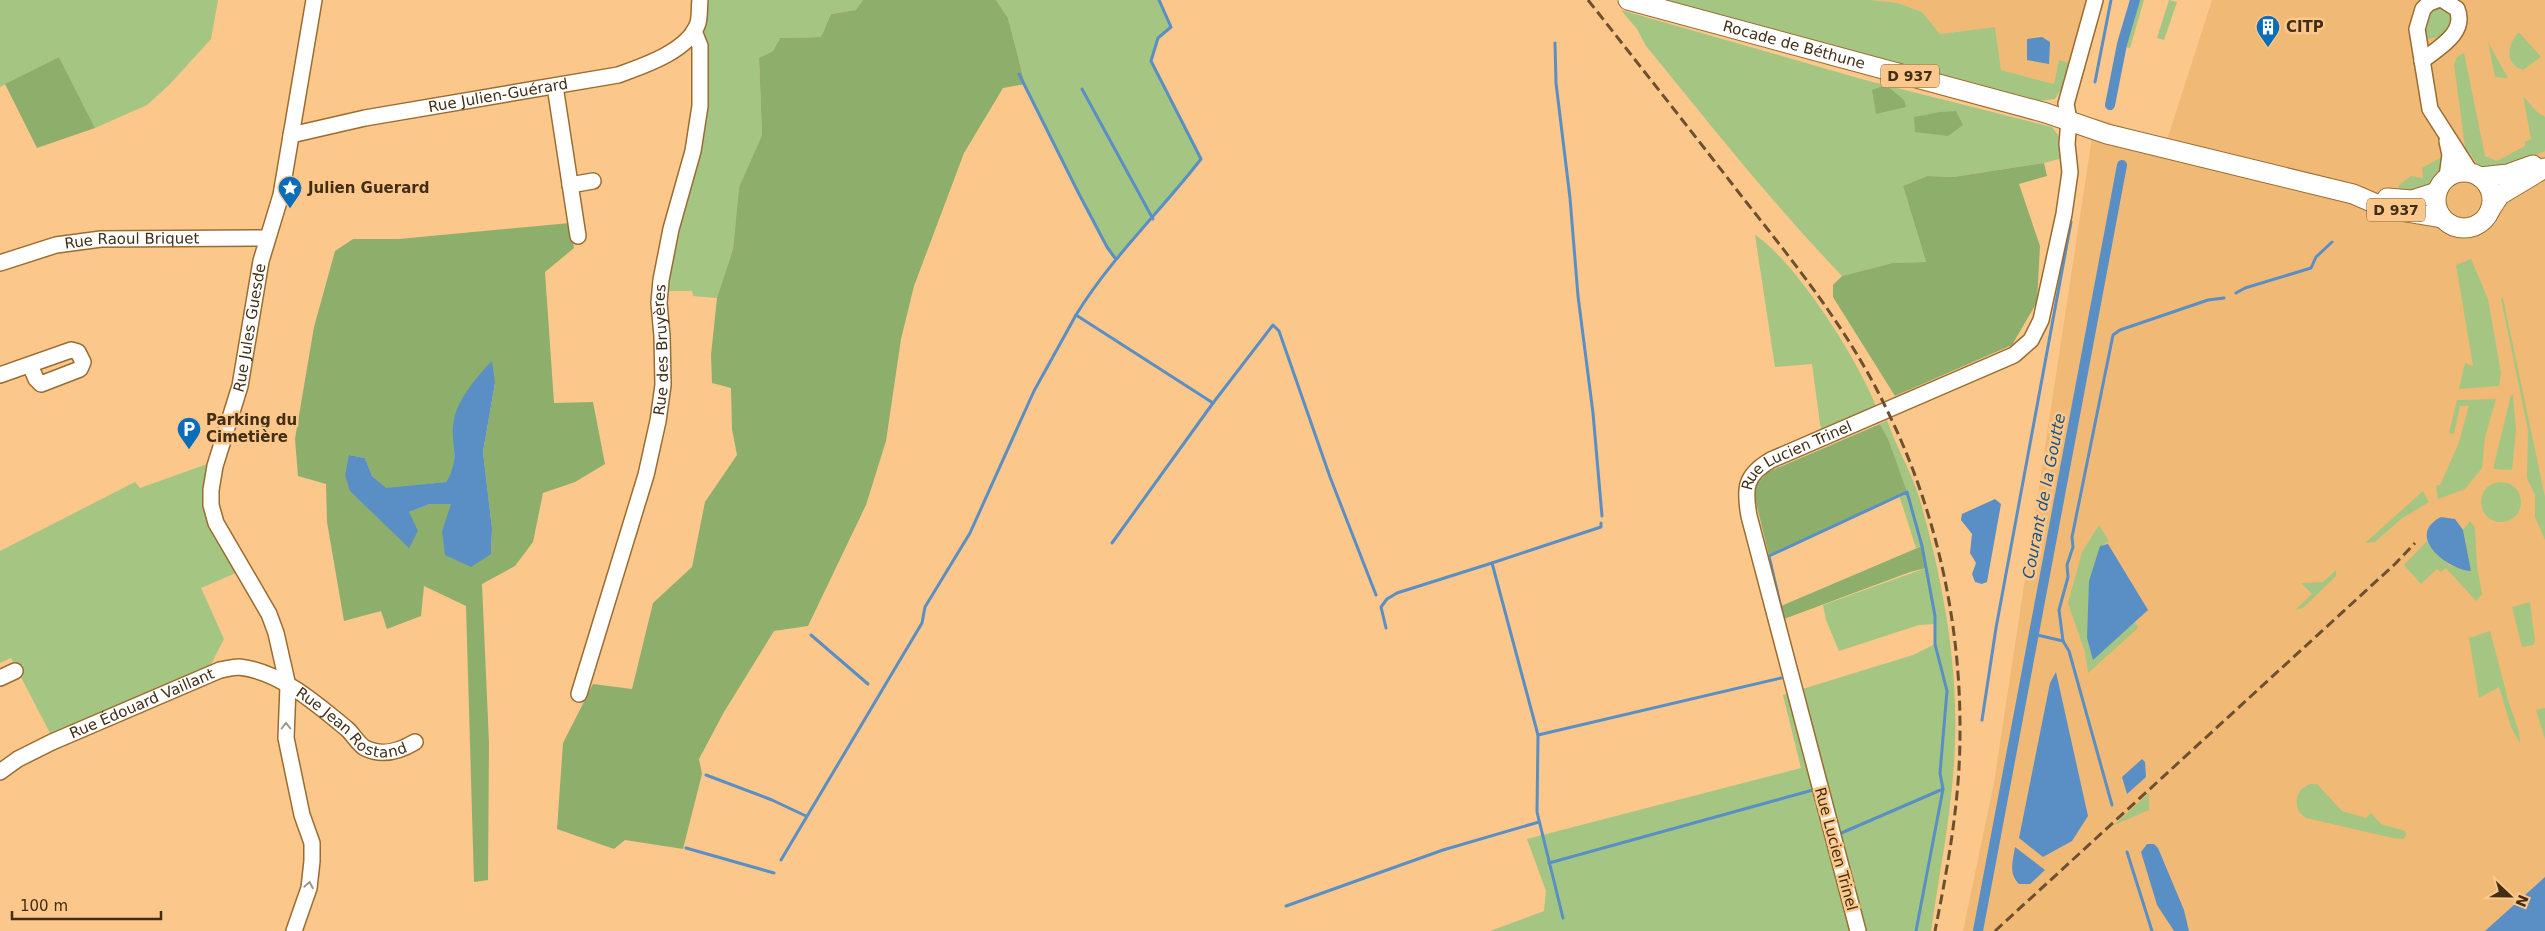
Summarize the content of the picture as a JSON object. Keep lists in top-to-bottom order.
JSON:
{
  "streets": {
    "main road": ["Rocade de Béthune", "D 937"],
    "street": [
      "Rue Julien-Guérard",
      "Rue Raoul Briquet",
      "Rue Jules Guesde",
      "Rue des Bruyères",
      "Rue Lucien Trinel",
      "Rue Édouard Vaillant",
      "Rue Jean Rostand"
    ]
  },
  "crossings": [
    ["Rocade de Béthune", "D 937"],
    ["Rocade de Béthune", "Rue Lucien Trinel"],
    ["Rue Julien-Guérard", "Rue Jules Guesde"],
    ["Rue Julien-Guérard", "Rue des Bruyères"],
    ["Rue Raoul Briquet", "Rue Jules Guesde"],
    ["Rue Jules Guesde", "Rue Édouard Vaillant"],
    ["Rue Jules Guesde", "Rue Jean Rostand"],
    ["Rue Édouard Vaillant", "Rue Jean Rostand"]
  ],
  "water": ["Courant de la Goutte"],
  "places": {
    "building": ["CITP"],
    "place": ["Julien Guerard"],
    "parking": ["Parking du Cimetière"]
  },
  "scale_bar": "100 m",
  "north": "right"
}
